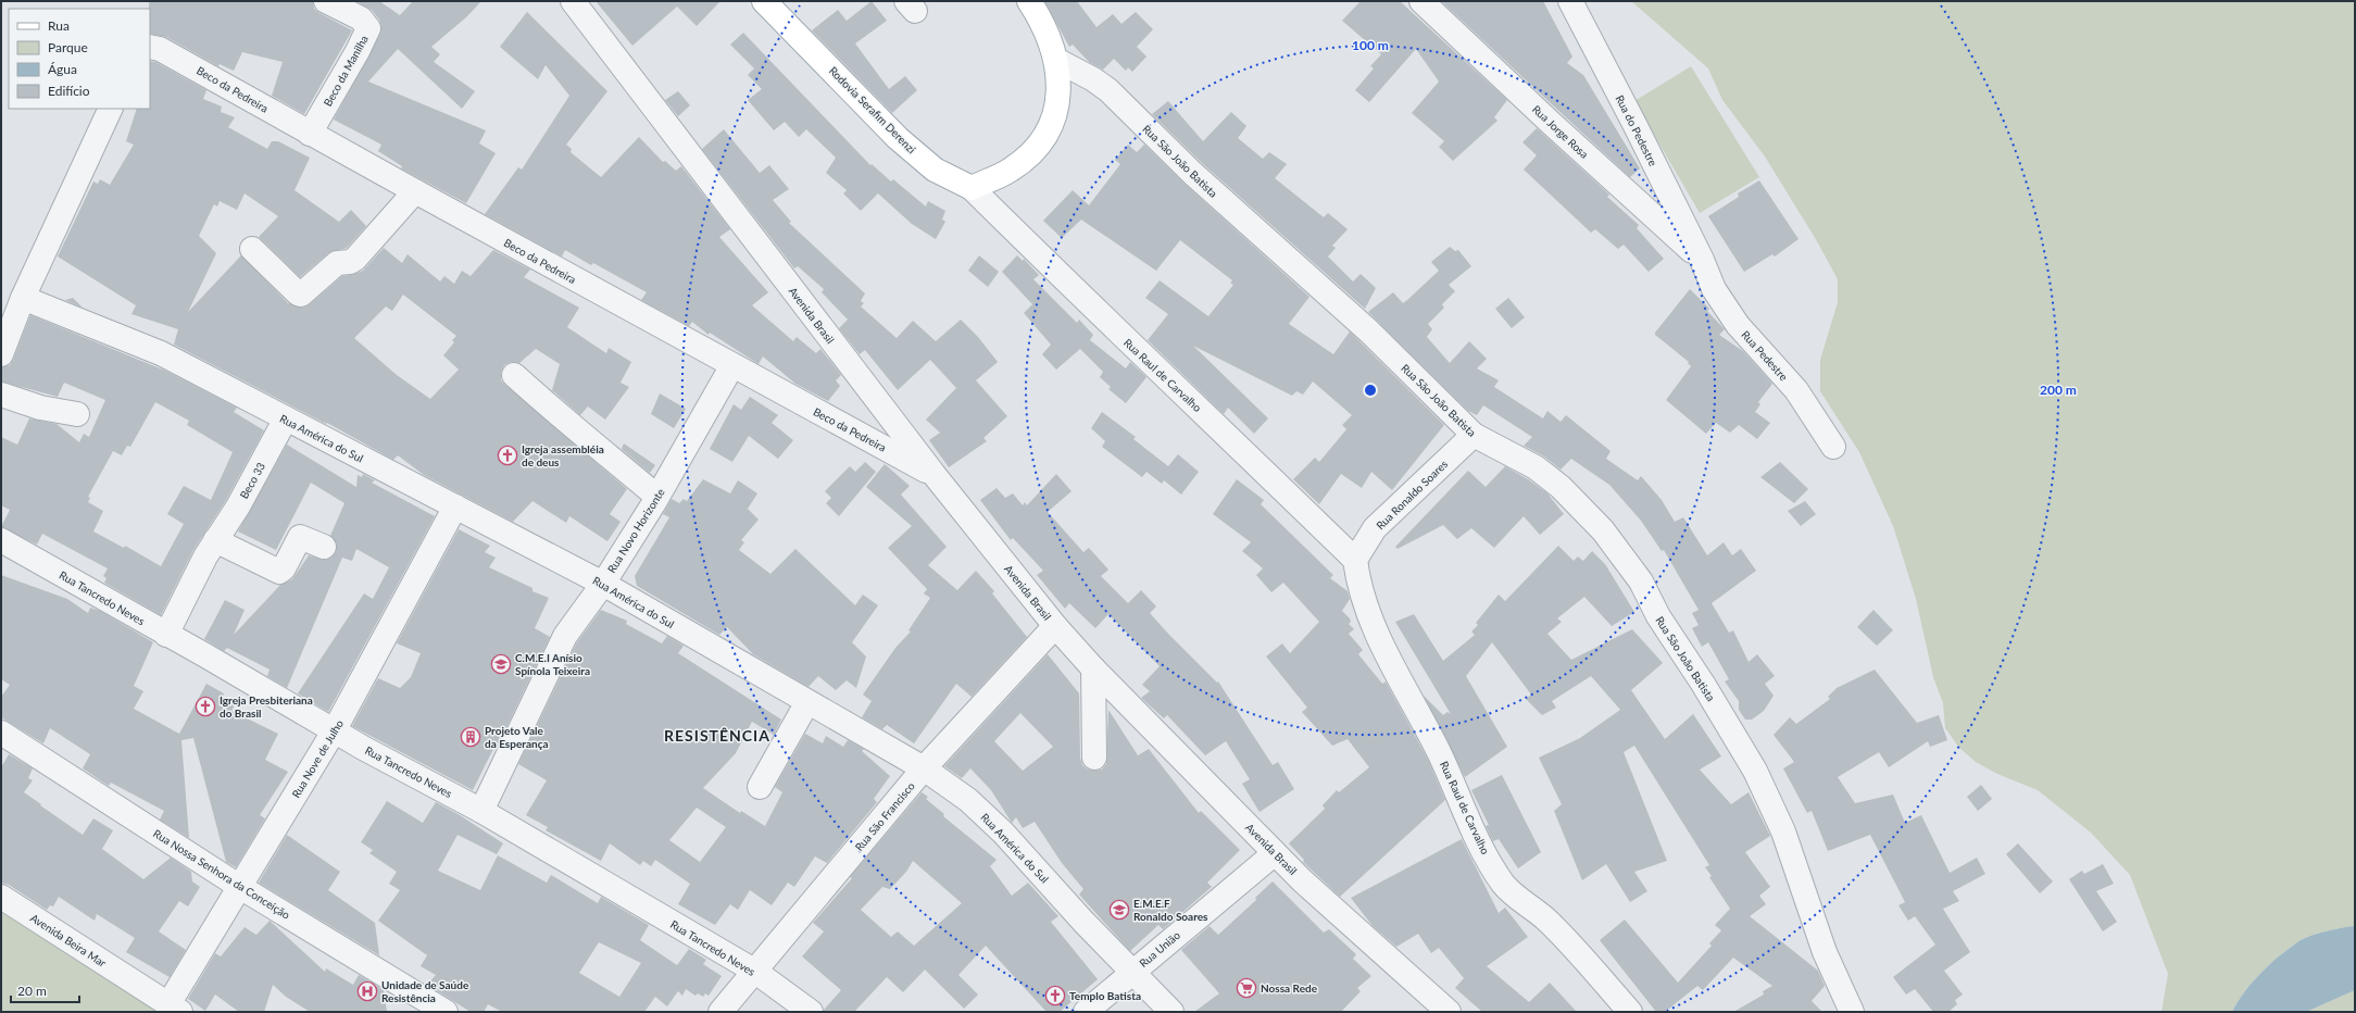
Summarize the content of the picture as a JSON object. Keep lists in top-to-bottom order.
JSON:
{
  "streets": {
    "main road": ["Rodovia Serafim Derenzi"],
    "street": [
      "Beco da Manilha",
      "Beco da Pedreira",
      "Rua do Pedestre",
      "Rua Jorge Rosa",
      "Rua São João Batista",
      "Avenida Brasil",
      "Rua Pedestre",
      "Rua Raul de Carvalho",
      "Rua América do Sul",
      "Beco 33",
      "Rua Ronaldo Soares",
      "Rua Novo Horizonte",
      "Rua Tancredo Neves",
      "Rua Nove de Julho",
      "Rua São Francisco",
      "Rua Nossa Senhora da Conceição",
      "Avenida Beira Mar",
      "Rua União"
    ]
  },
  "crossings": [
    ["Beco da Manilha", "Beco da Pedreira"],
    ["Beco da Pedreira", "Avenida Brasil"],
    ["Beco da Pedreira", "Rua Novo Horizonte"],
    ["Rodovia Serafim Derenzi", "Rua Raul de Carvalho"],
    ["Rua do Pedestre", "Rua Jorge Rosa"],
    ["Rua do Pedestre", "Rua Pedestre"],
    ["Rua Jorge Rosa", "Rua Pedestre"],
    ["Rua São João Batista", "Rua Ronaldo Soares"],
    ["Avenida Brasil", "Rua São Francisco"],
    ["Avenida Brasil", "Rua União"],
    ["Rua Raul de Carvalho", "Rua Ronaldo Soares"],
    ["Rua América do Sul", "Beco 33"],
    ["Rua América do Sul", "Rua Novo Horizonte"],
    ["Rua América do Sul", "Rua Nove de Julho"],
    ["Rua América do Sul", "Rua São Francisco"],
    ["Rua América do Sul", "Rua União"],
    ["Beco 33", "Rua Tancredo Neves"],
    ["Rua Novo Horizonte", "Rua Tancredo Neves"],
    ["Rua Tancredo Neves", "Rua Nove de Julho"],
    ["Rua Tancredo Neves", "Rua São Francisco"],
    ["Rua Nove de Julho", "Rua Nossa Senhora da Conceição"],
    ["Rua Nove de Julho", "Avenida Beira Mar"]
  ],
  "districts": ["RESISTÊNCIA"],
  "places": {
    "church": ["Igreja assembléia de deus", "Igreja Presbiteriana do Brasil", "Templo Batista"],
    "school or university": ["C.M.E.I Anísio Spínola Teixeira", "E.M.E.F Ronaldo Soares"],
    "building": ["Projeto Vale da Esperança"],
    "supermarket": ["Nossa Rede"],
    "hospital": ["Unidade de Saúde Resistência"]
  },
  "legend": [
    "Rua",
    "Parque",
    "Água",
    "Edifício"
  ],
  "scale_bar": "20 m",
  "rings": ["100 m", "200 m"]
}
